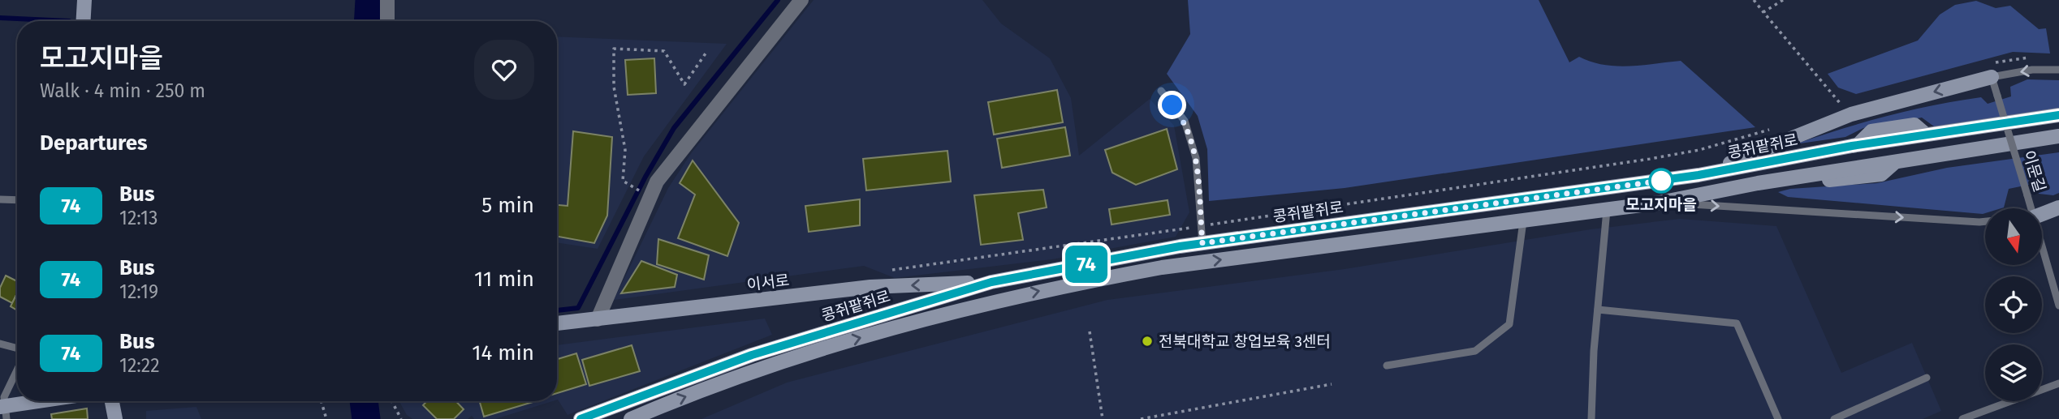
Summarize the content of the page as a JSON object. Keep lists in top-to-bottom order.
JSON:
{
  "streets": {
    "main road": ["콩쥐팥쥐로", "이서로"],
    "lane": ["이문길"]
  },
  "crossings": [
    ["콩쥐팥쥐로", "이서로"]
  ],
  "one_way": ["이서로"],
  "places": ["모고지마을", "전북대학교 창업보육 3센터"],
  "lines": ["bus line 74"],
  "north": "bottom",
  "page": {
    "on_map": "74",
    "heading": [
      ["모고지마을", "Walk · 4 min · 250 m"],
      "Departures"
    ],
    "list": [
      {
        "mark": "74",
        "name": "Bus",
        "note": "12:13",
        "value": "5 min"
      },
      {
        "mark": "74",
        "name": "Bus",
        "note": "12:19",
        "value": "11 min"
      },
      {
        "mark": "74",
        "name": "Bus",
        "note": "12:22",
        "value": "14 min"
      }
    ]
  }
}
